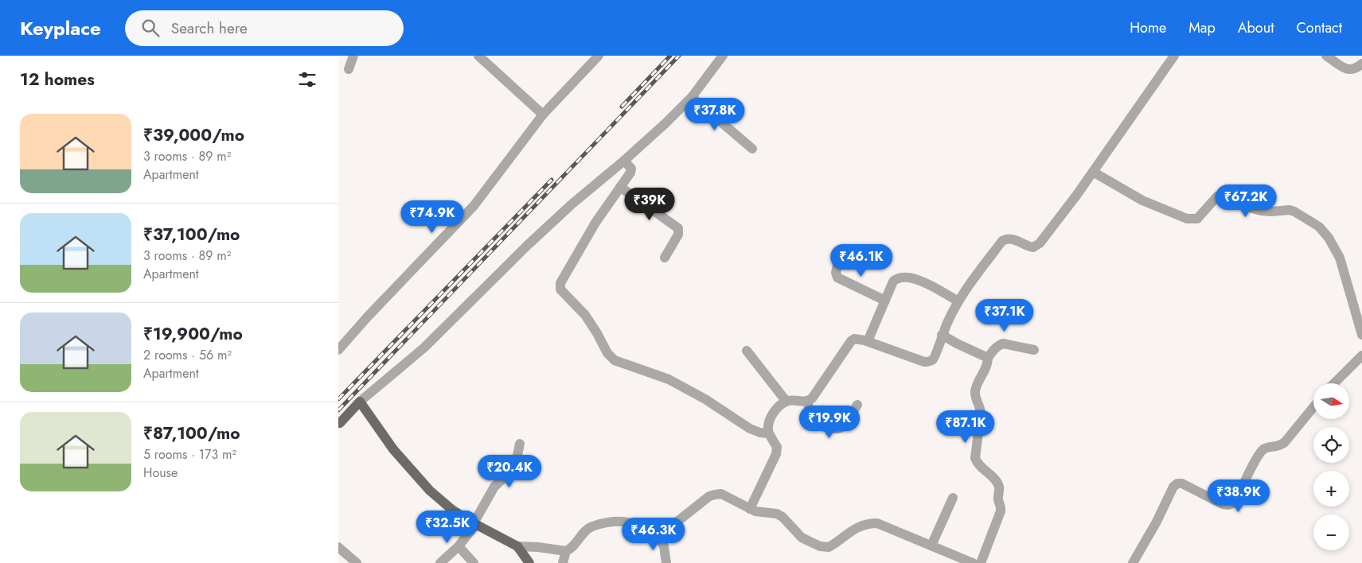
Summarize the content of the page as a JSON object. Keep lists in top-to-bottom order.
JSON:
{
  "north": "right",
  "page": {
    "header": "Keyplace",
    "search": "Search here",
    "nav": [
      "Home",
      "Map",
      "About",
      "Contact"
    ],
    "heading": "12 homes",
    "price": [
      "₹37.8K",
      "₹67.2K",
      "₹39K",
      "₹74.9K",
      "₹46.1K",
      "₹37.1K",
      "₹19.9K",
      "₹87.1K",
      "₹20.4K",
      "₹38.9K",
      "₹32.5K",
      "₹46.3K"
    ],
    "list": [
      {
        "name": "₹39,000/mo",
        "note": "3 rooms · 89 m² · Apartment"
      },
      {
        "name": "₹37,100/mo",
        "note": "3 rooms · 89 m² · Apartment"
      },
      {
        "name": "₹19,900/mo",
        "note": "2 rooms · 56 m² · Apartment"
      },
      {
        "name": "₹87,100/mo",
        "note": "5 rooms · 173 m² · House"
      }
    ],
    "map_buttons": ["+", "−"]
  }
}
